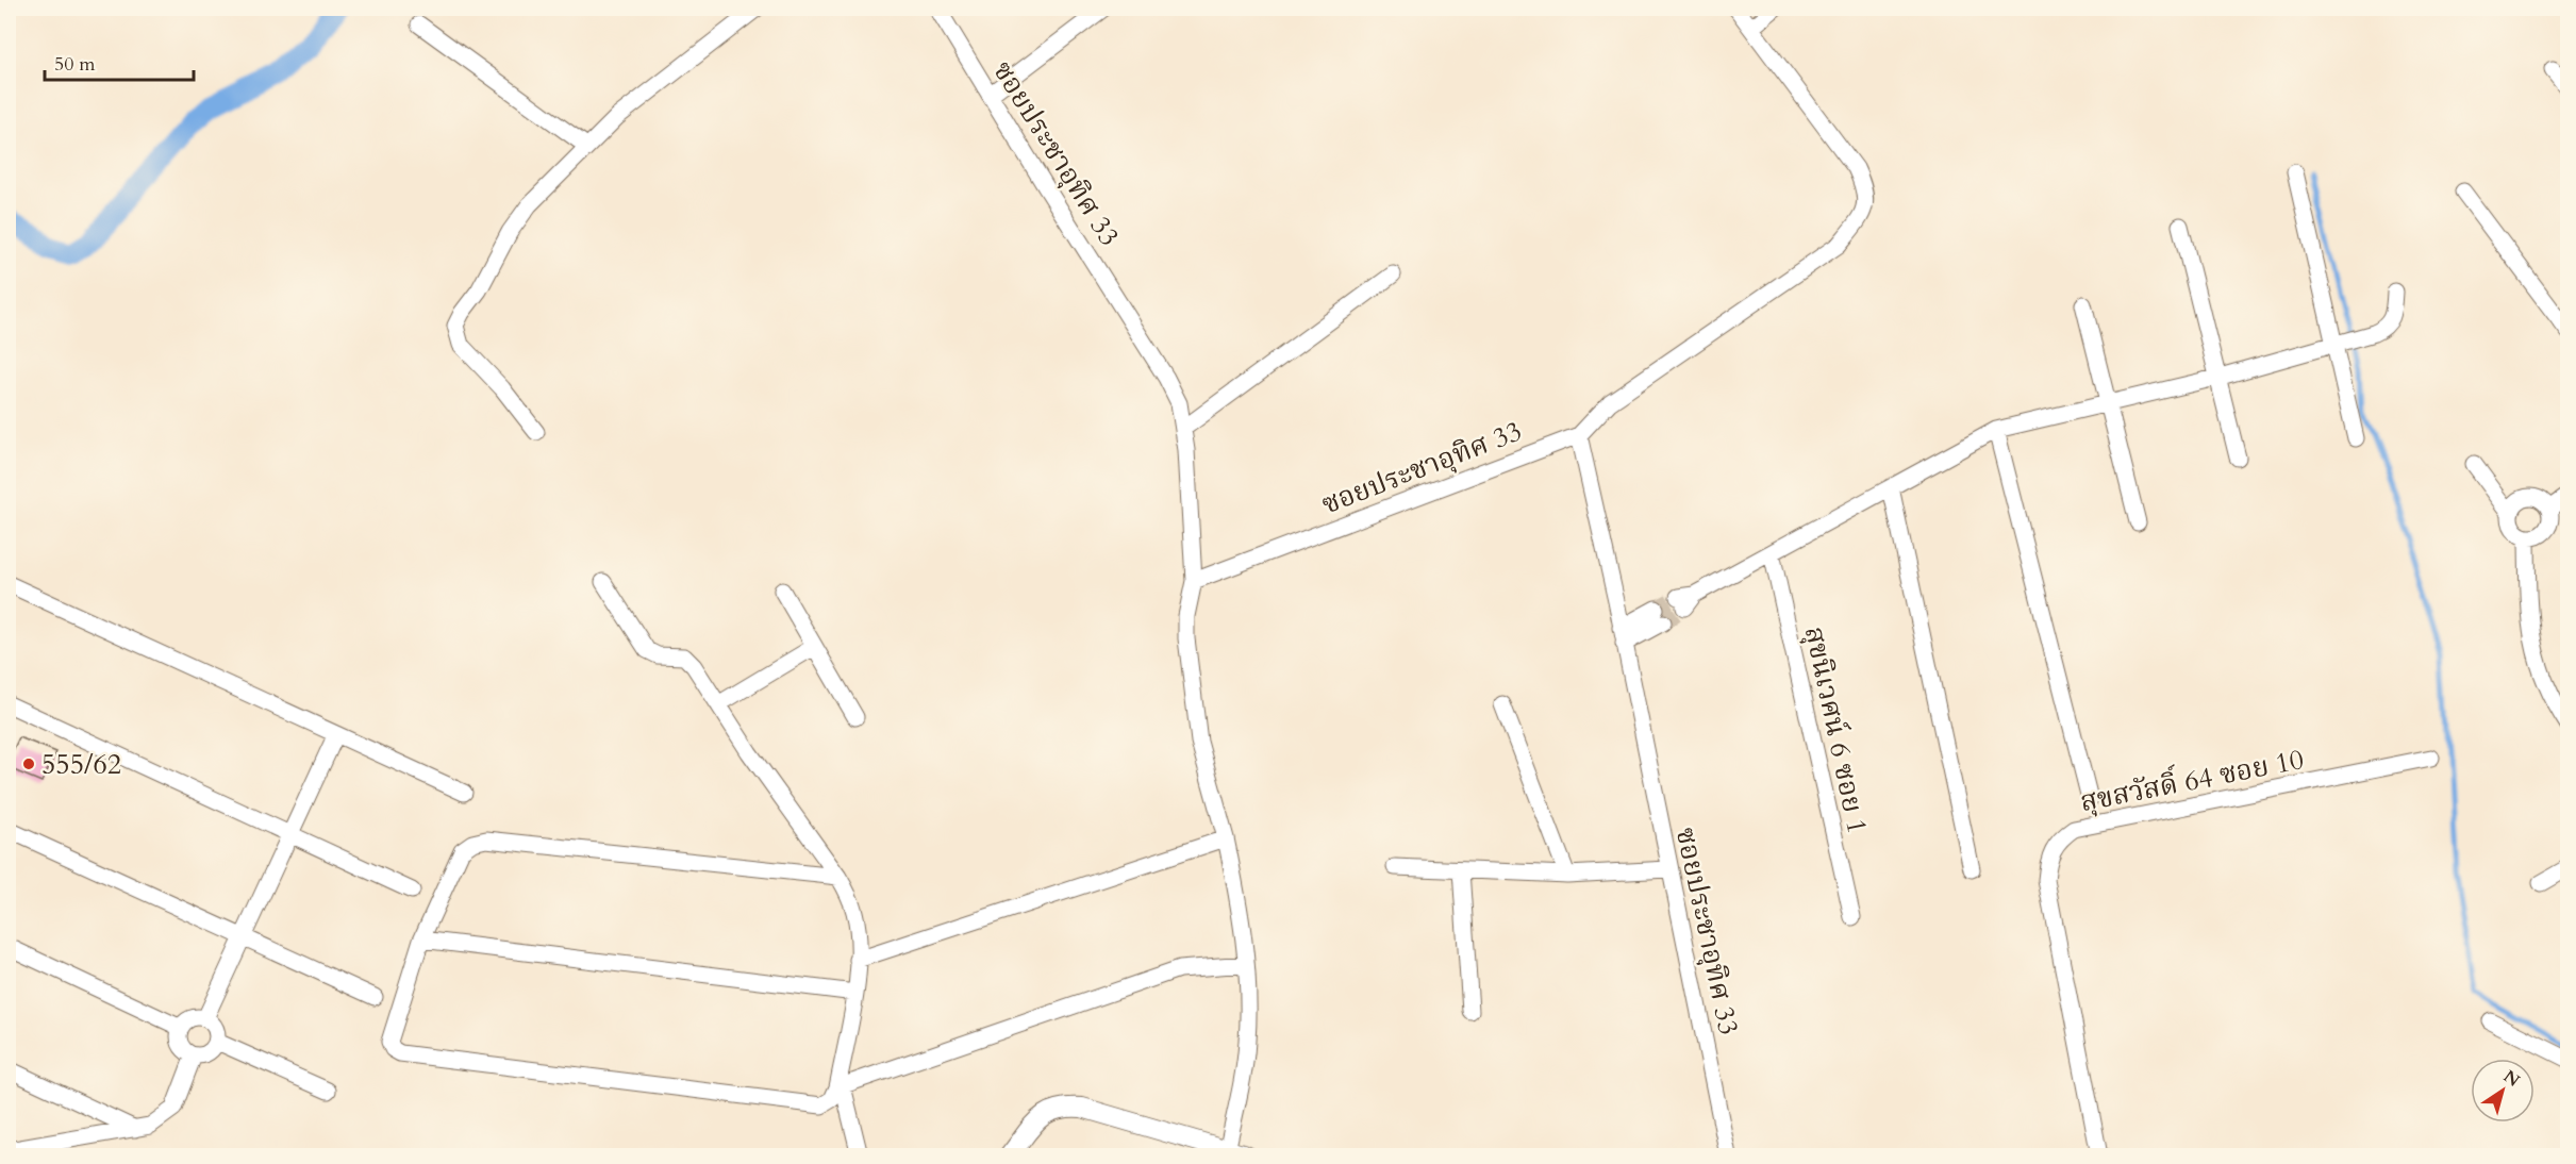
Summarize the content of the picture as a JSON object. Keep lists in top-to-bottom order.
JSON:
{
  "streets": {
    "street": ["ซอยประชาอุทิศ 33", "สุขนิเวศน์ 6 ซอย 1", "สุขสวัสดิ์ 64 ซอย 10"]
  },
  "places": ["555/62"],
  "scale_bar": "50 m",
  "north": "top right"
}
